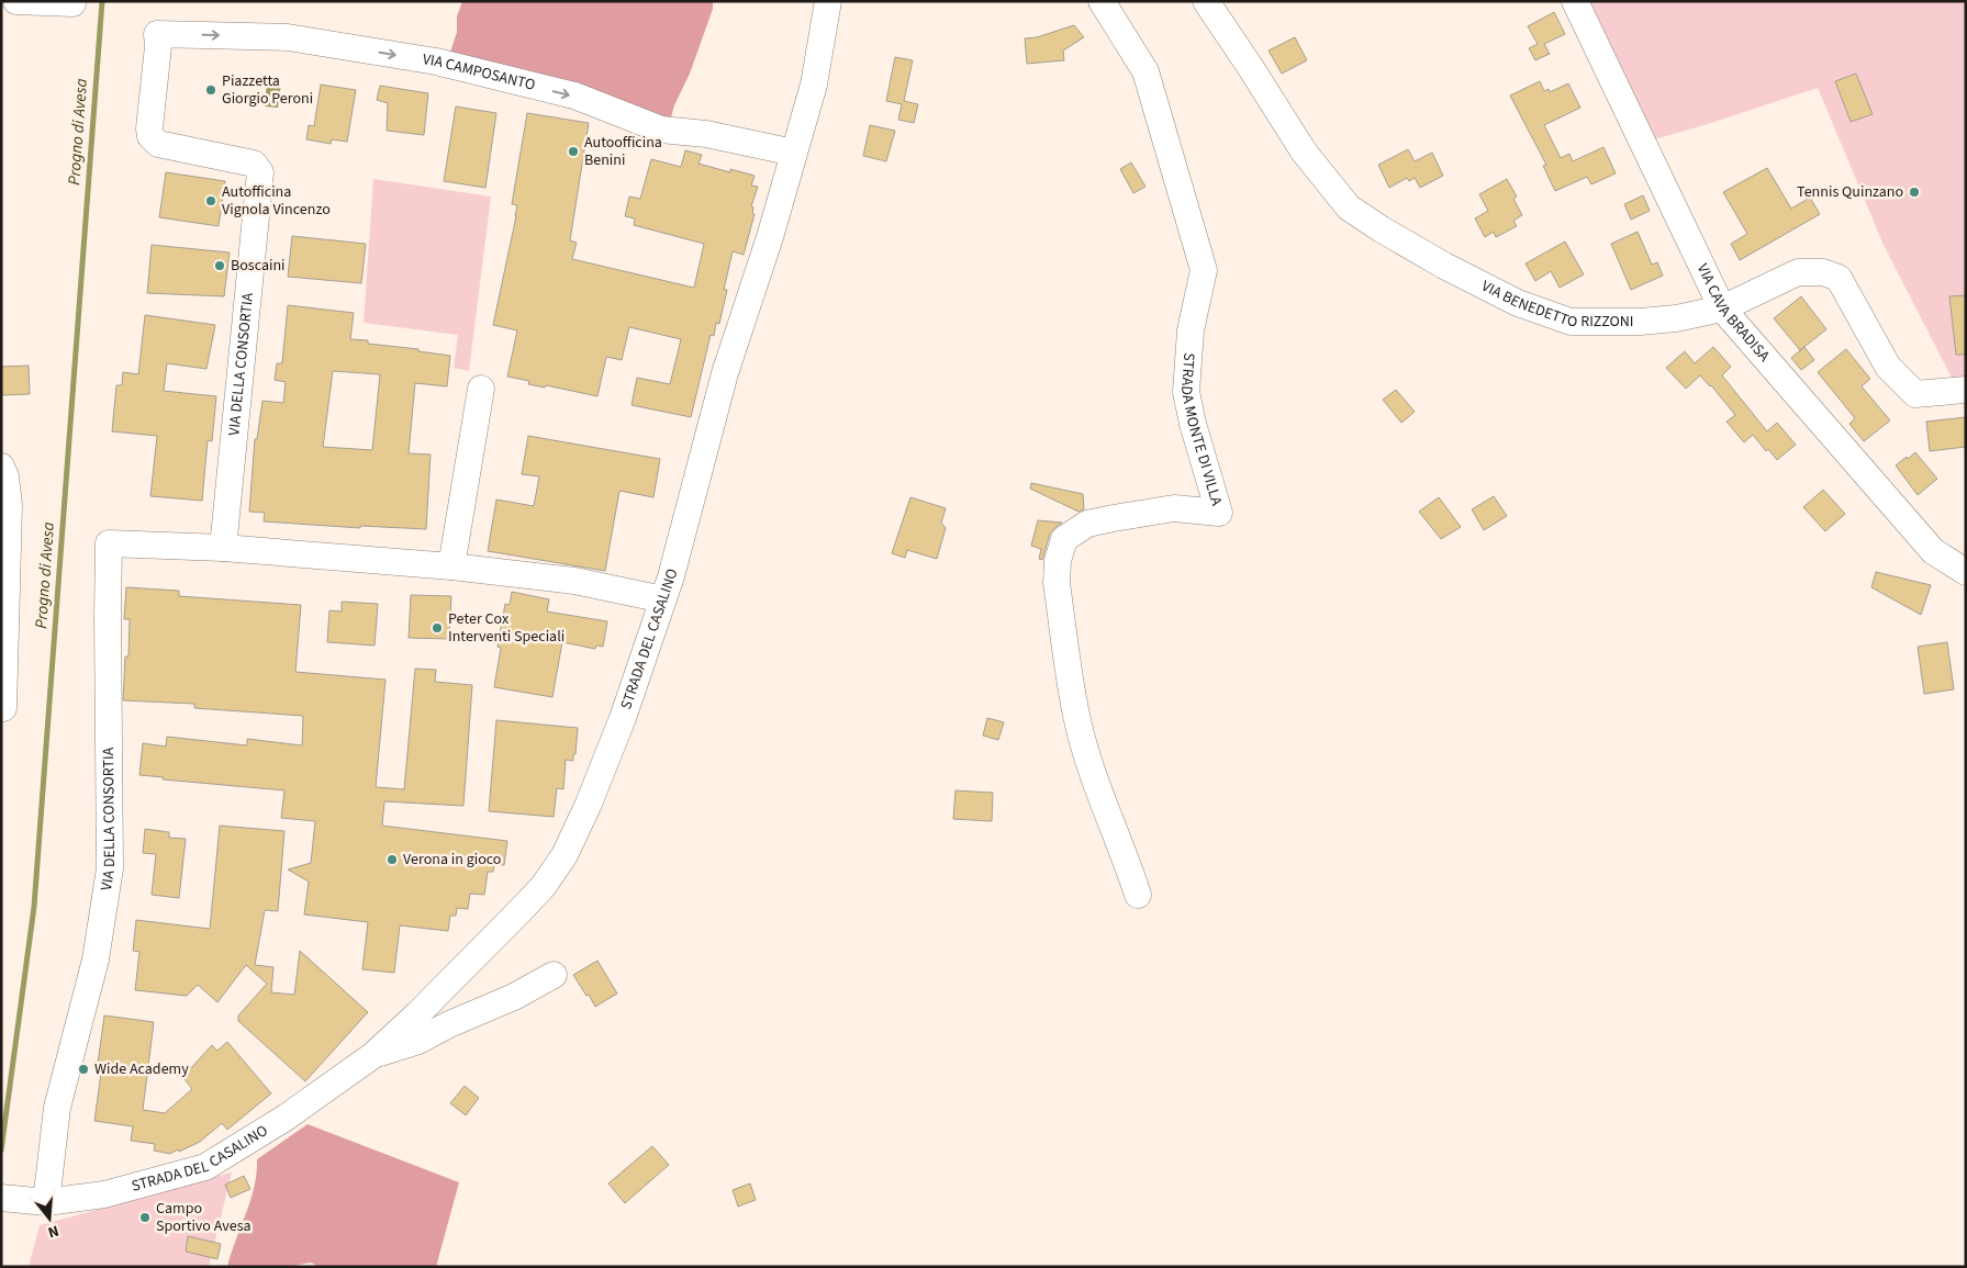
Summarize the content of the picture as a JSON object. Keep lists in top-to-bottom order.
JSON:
{
  "streets": {
    "street": [
      "VIA CAMPOSANTO",
      "VIA BENEDETTO RIZZONI",
      "VIA CAVA BRADISA",
      "VIA DELLA CONSORTIA",
      "STRADA MONTE DI VILLA",
      "STRADA DEL CASALINO"
    ]
  },
  "crossings": [
    ["VIA CAMPOSANTO", "VIA DELLA CONSORTIA"],
    ["VIA CAMPOSANTO", "STRADA DEL CASALINO"],
    ["VIA BENEDETTO RIZZONI", "VIA CAVA BRADISA"],
    ["VIA DELLA CONSORTIA", "STRADA DEL CASALINO"]
  ],
  "one_way": ["VIA CAMPOSANTO"],
  "water": ["Progno di Avesa"],
  "places": [
    "Piazzetta Giorgio Peroni",
    "Autoofficina Benini",
    "Tennis Quinzano",
    "Autofficina Vignola Vincenzo",
    "Boscaini",
    "Peter Cox Interventi Speciali",
    "Verona in gioco",
    "Wide Academy",
    "Campo Sportivo Avesa"
  ],
  "north": "bottom"
}
